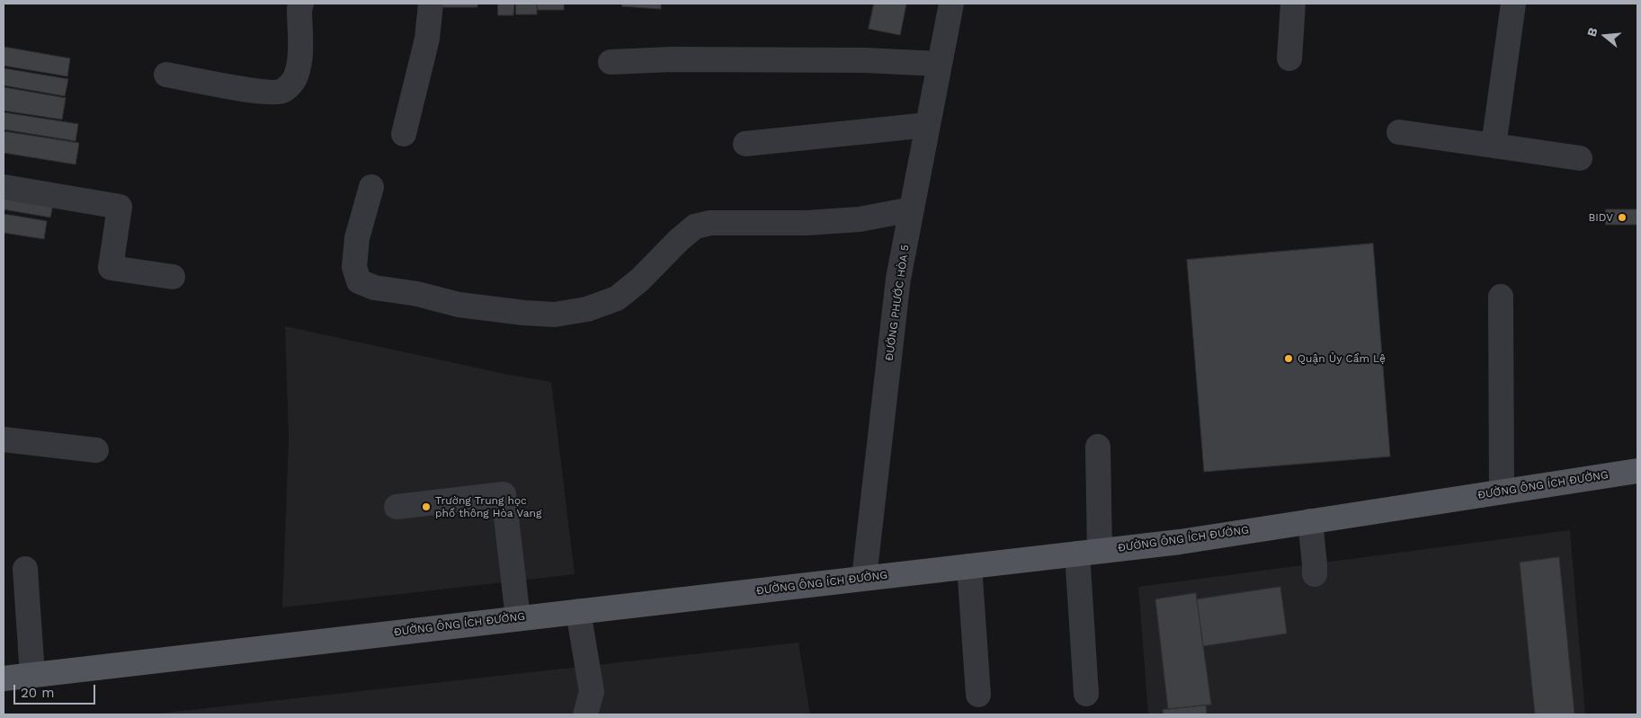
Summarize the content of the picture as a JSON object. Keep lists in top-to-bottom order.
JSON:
{
  "streets": {
    "main road": ["ĐƯỜNG ÔNG ÍCH ĐƯỜNG"],
    "street": ["ĐƯỜNG PHƯỚC HÒA 5"]
  },
  "crossings": [
    ["ĐƯỜNG PHƯỚC HÒA 5", "ĐƯỜNG ÔNG ÍCH ĐƯỜNG"]
  ],
  "places": ["BIDV", "Quận Ủy Cẩm Lệ", "Trường Trung học phổ thông Hòa Vang"],
  "scale_bar": "20 m",
  "north": "left"
}
